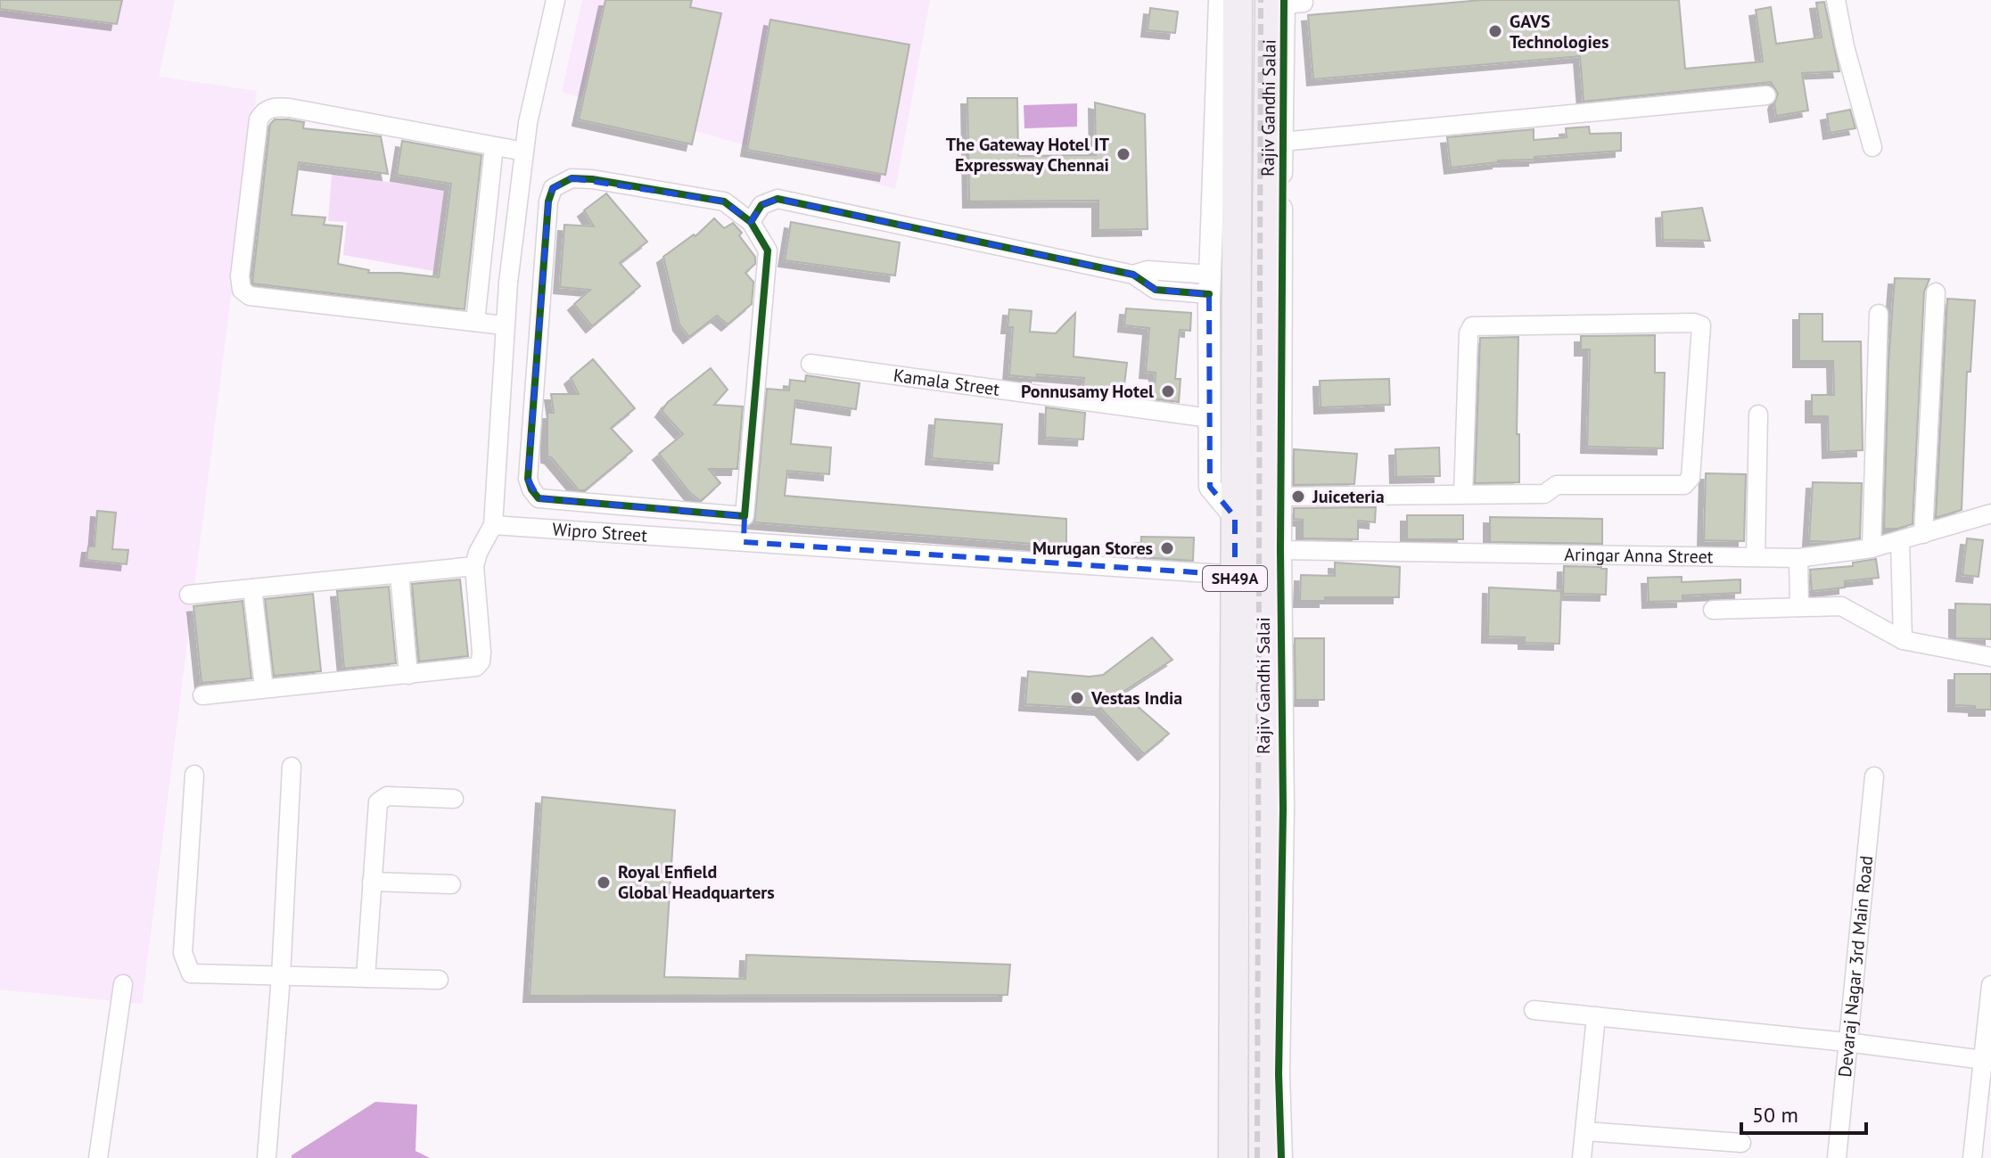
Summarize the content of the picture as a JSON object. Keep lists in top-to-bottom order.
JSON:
{
  "streets": {
    "main road": ["Rajiv Gandhi Salai", "SH49A"],
    "street": [
      "Kamala Street",
      "Wipro Street",
      "Aringar Anna Street",
      "Devaraj Nagar 3rd Main Road"
    ]
  },
  "crossings": [
    ["Rajiv Gandhi Salai", "Wipro Street"]
  ],
  "places": [
    "GAVS Technologies",
    "The Gateway Hotel IT Expressway Chennai",
    "Ponnusamy Hotel",
    "Juiceteria",
    "Murugan Stores",
    "Vestas India",
    "Royal Enfield Global Headquarters"
  ],
  "scale_bar": "50 m"
}
